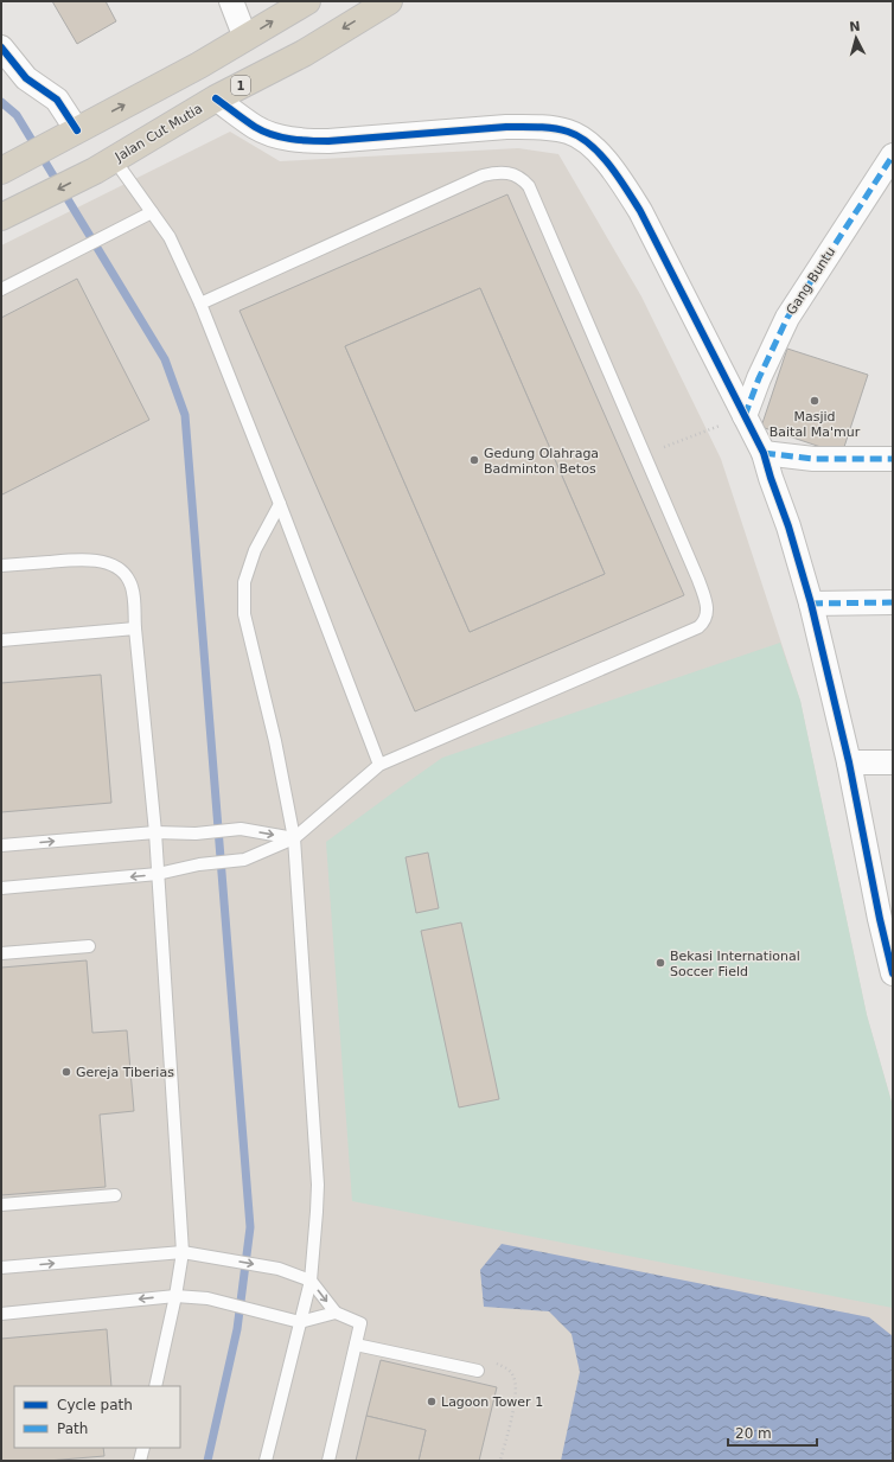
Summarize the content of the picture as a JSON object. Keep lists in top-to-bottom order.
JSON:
{
  "streets": {
    "highway": ["1", "Jalan Cut Mutia"],
    "street": ["Gang Buntu"]
  },
  "places": [
    "Masjid Baital Ma'mur",
    "Gedung Olahraga Badminton Betos",
    "Bekasi International Soccer Field",
    "Gereja Tiberias",
    "Lagoon Tower 1"
  ],
  "legend": ["Cycle path", "Path"],
  "scale_bar": "20 m",
  "north": "top"
}
